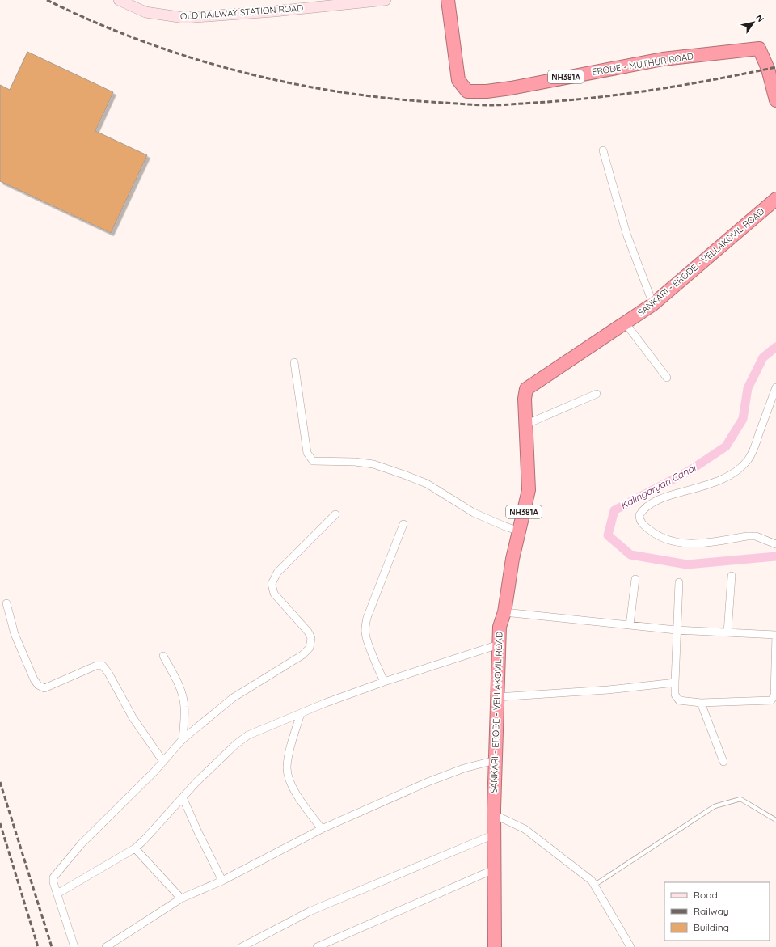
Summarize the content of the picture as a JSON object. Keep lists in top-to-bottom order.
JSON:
{
  "streets": {
    "highway": ["ERODE - MUTHUR ROAD", "NH381A", "SANKARI - ERODE - VELLAKOVIL ROAD"],
    "street": ["OLD RAILWAY STATION ROAD"]
  },
  "water": ["Kalingaryan Canal"],
  "legend": ["Road", "Railway", "Building"],
  "north": "top right"
}
